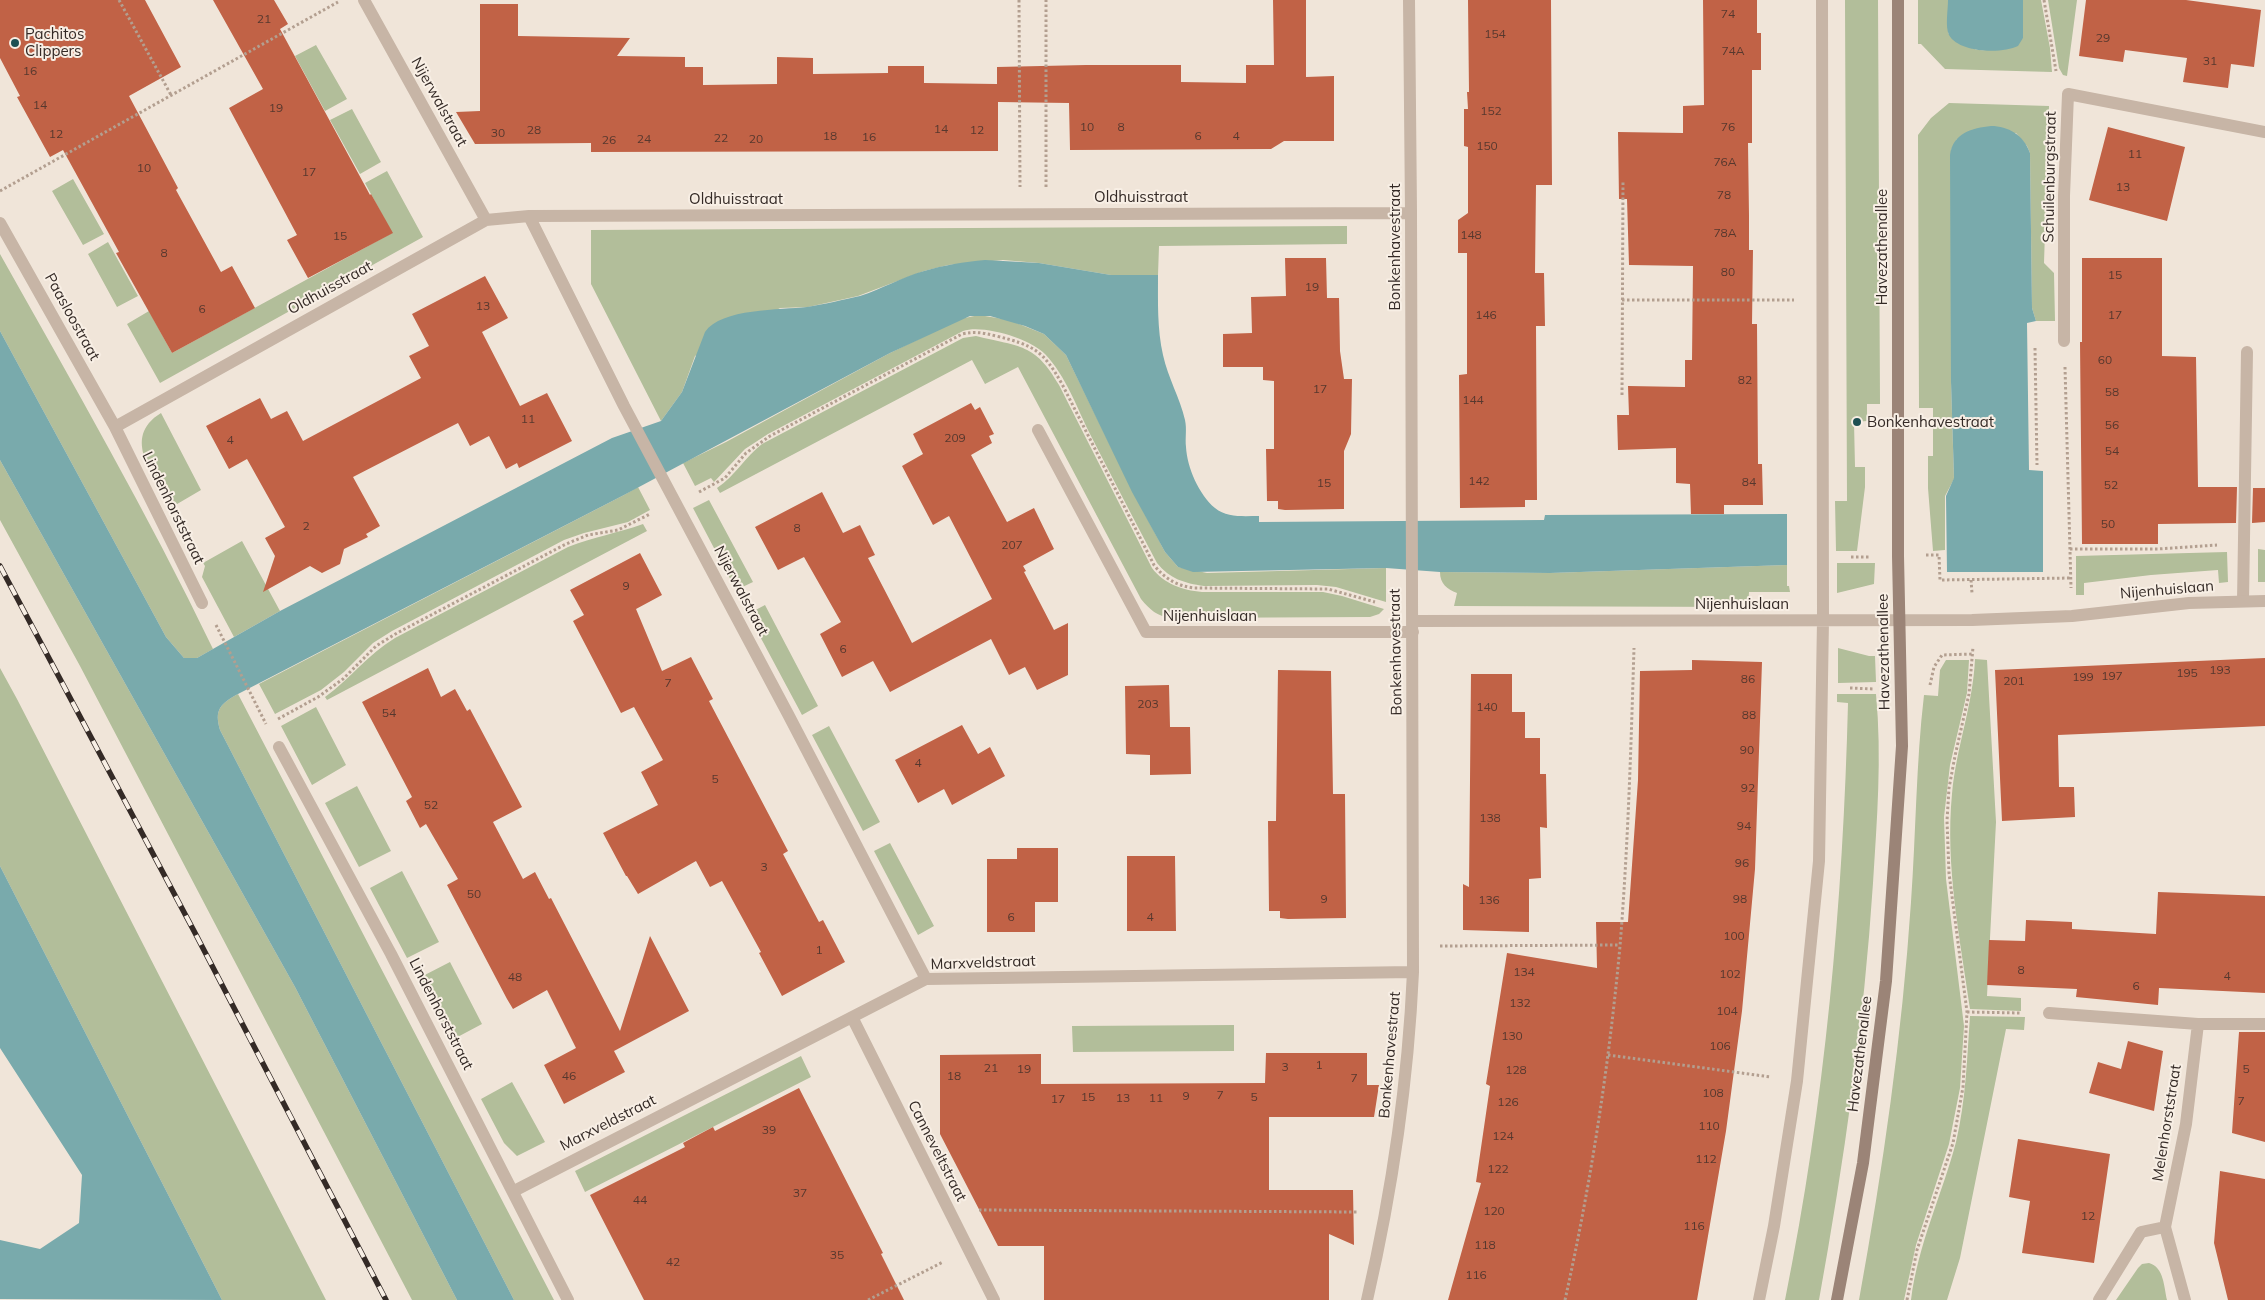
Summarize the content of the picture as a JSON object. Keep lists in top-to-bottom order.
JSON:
{
  "streets": {
    "main road": ["Havezathenallee"],
    "street": [
      "Nijerwalstraat",
      "Schuilenburgstraat",
      "Oldhuisstraat",
      "Bonkenhavestraat",
      "Paasloostraat",
      "Lindenhorststraat",
      "Nijenhuislaan",
      "Marxveldstraat",
      "Melenhorststraat",
      "Canneveltstraat"
    ]
  },
  "crossings": [
    ["Nijerwalstraat", "Oldhuisstraat"],
    ["Nijerwalstraat", "Marxveldstraat"],
    ["Oldhuisstraat", "Bonkenhavestraat"],
    ["Oldhuisstraat", "Paasloostraat"],
    ["Oldhuisstraat", "Lindenhorststraat"],
    ["Bonkenhavestraat", "Nijenhuislaan"],
    ["Bonkenhavestraat", "Marxveldstraat"],
    ["Havezathenallee", "Nijenhuislaan"],
    ["Paasloostraat", "Lindenhorststraat"],
    ["Lindenhorststraat", "Marxveldstraat"],
    ["Marxveldstraat", "Canneveltstraat"]
  ],
  "places": ["Pachitos Clippers", "Bonkenhavestraat"],
  "house_numbers": [
    "74",
    "21",
    "154",
    "29",
    "74A",
    "31",
    "16",
    "14",
    "19",
    "152",
    "10",
    "8",
    "76",
    "14",
    "28",
    "12",
    "30",
    "12",
    "18",
    "6",
    "4",
    "16",
    "22",
    "24",
    "20",
    "26",
    "150",
    "11",
    "76A",
    "10",
    "17",
    "13",
    "78",
    "78A",
    "148",
    "15",
    "8",
    "80",
    "15",
    "19",
    "13",
    "6",
    "146",
    "17",
    "60",
    "82",
    "17",
    "58",
    "144",
    "11",
    "56",
    "209",
    "4",
    "54",
    "142",
    "84",
    "15",
    "52",
    "50",
    "2",
    "8",
    "207",
    "9",
    "6",
    "193",
    "195",
    "197",
    "199",
    "86",
    "201",
    "7",
    "203",
    "140",
    "54",
    "88",
    "90",
    "4",
    "5",
    "92",
    "52",
    "138",
    "94",
    "96",
    "3",
    "50",
    "9",
    "98",
    "136",
    "6",
    "4",
    "100",
    "1",
    "8",
    "134",
    "102",
    "4",
    "48",
    "6",
    "132",
    "104",
    "130",
    "106",
    "1",
    "3",
    "21",
    "19",
    "5",
    "128",
    "46",
    "18",
    "7",
    "108",
    "7",
    "9",
    "15",
    "5",
    "13",
    "11",
    "17",
    "7",
    "126",
    "110",
    "39",
    "124",
    "112",
    "122",
    "37",
    "44",
    "120",
    "12",
    "116",
    "118",
    "35",
    "42",
    "116"
  ]
}
